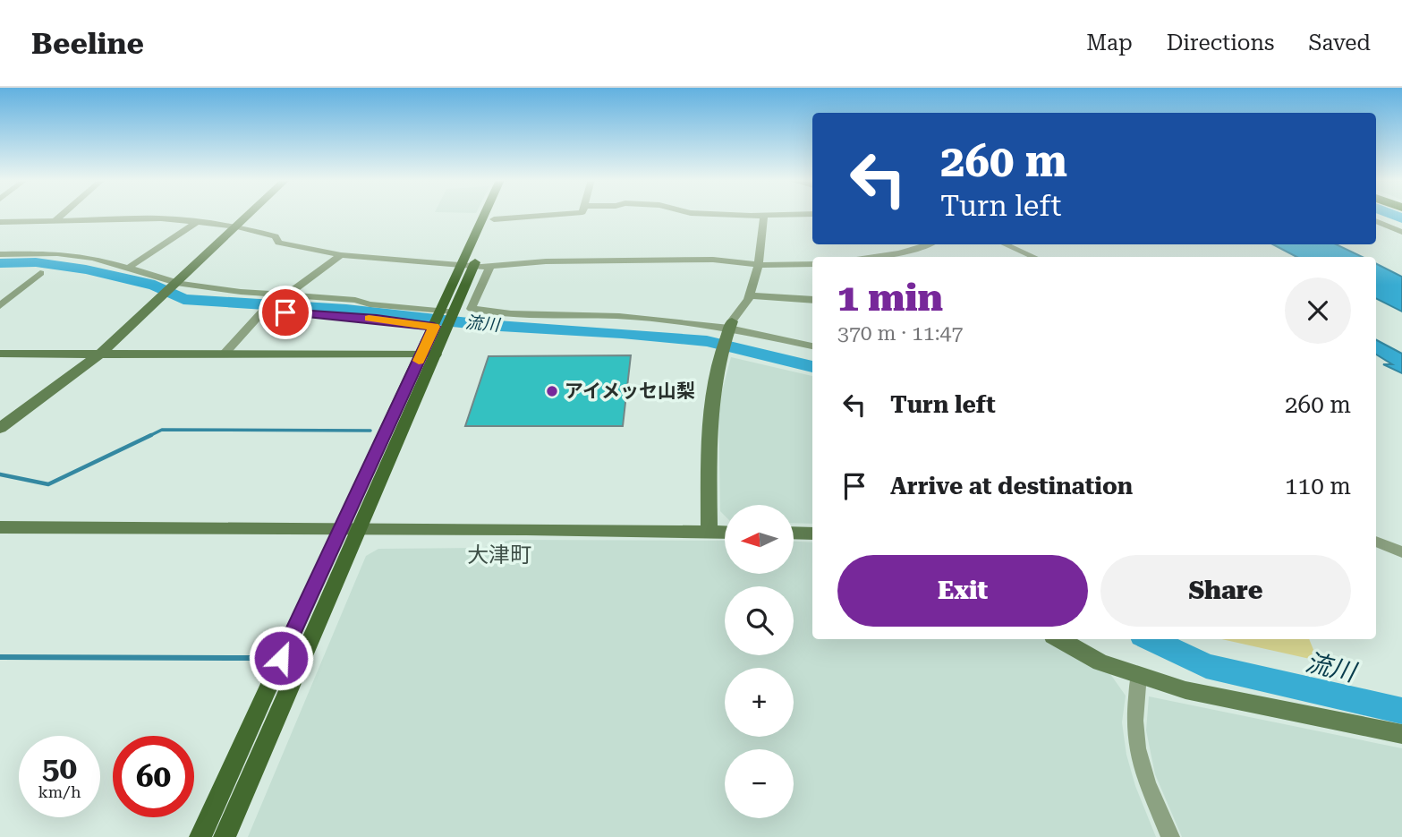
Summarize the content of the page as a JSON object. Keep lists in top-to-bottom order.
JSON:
{
  "districts": ["大津町"],
  "water": ["流川"],
  "places": ["アイメッセ山梨"],
  "north": "left",
  "page": {
    "header": "Beeline",
    "nav": ["Map", "Directions", "Saved"],
    "turn": ["260 m", "Turn left"],
    "heading": ["1 min", "370 m · 11:47"],
    "list": [
      {
        "name": "Turn left",
        "value": "260 m"
      },
      {
        "name": "Arrive at destination",
        "value": "110 m"
      }
    ],
    "map_buttons": ["+", "−"],
    "buttons": ["Exit", "Share"],
    "speed": "50 km/h",
    "limit": "60"
  }
}
